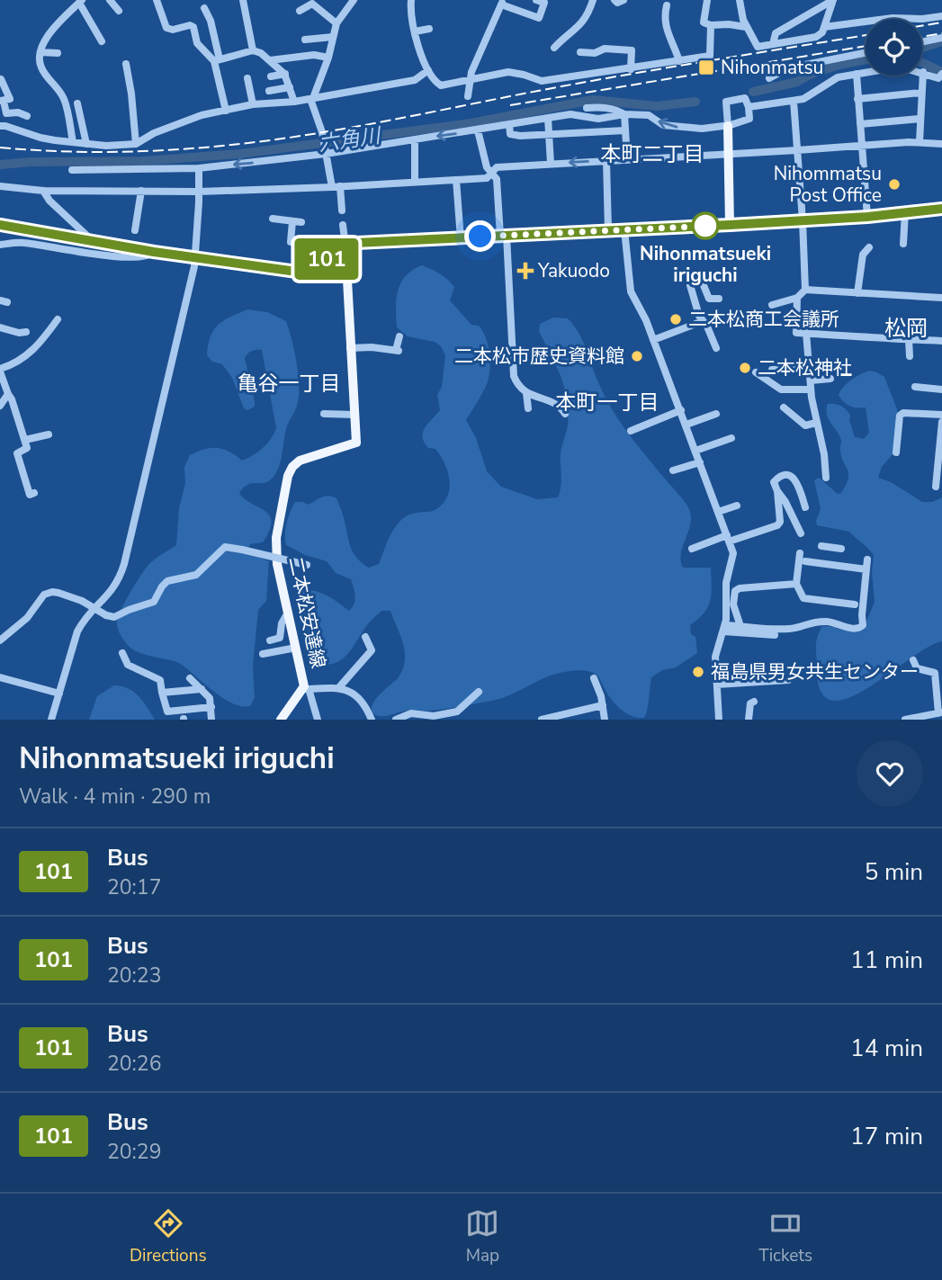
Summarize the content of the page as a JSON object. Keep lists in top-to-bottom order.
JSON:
{
  "streets": {
    "main road": ["二本松安達線"]
  },
  "districts": [
    "本町二丁目",
    "松岡",
    "亀谷一丁目",
    "本町一丁目"
  ],
  "water": ["六角川"],
  "places": {
    "transit": ["Nihonmatsu"],
    "other": [
      "Nihommatsu Post Office",
      "Nihonmatsueki iriguchi",
      "二本松商工会議所",
      "二本松市歴史資料館",
      "二本松神社",
      "福島県男女共生センター"
    ],
    "health": ["Yakuodo"]
  },
  "lines": ["bus line 101"],
  "page": {
    "on_map": "101",
    "heading": ["Nihonmatsueki iriguchi", "Walk · 4 min · 290 m"],
    "list": [
      {
        "mark": "101",
        "name": "Bus",
        "note": "20:17",
        "value": "5 min"
      },
      {
        "mark": "101",
        "name": "Bus",
        "note": "20:23",
        "value": "11 min"
      },
      {
        "mark": "101",
        "name": "Bus",
        "note": "20:26",
        "value": "14 min"
      },
      {
        "mark": "101",
        "name": "Bus",
        "note": "20:29",
        "value": "17 min"
      }
    ],
    "tabs": ["Directions", "Map", "Tickets"]
  }
}
